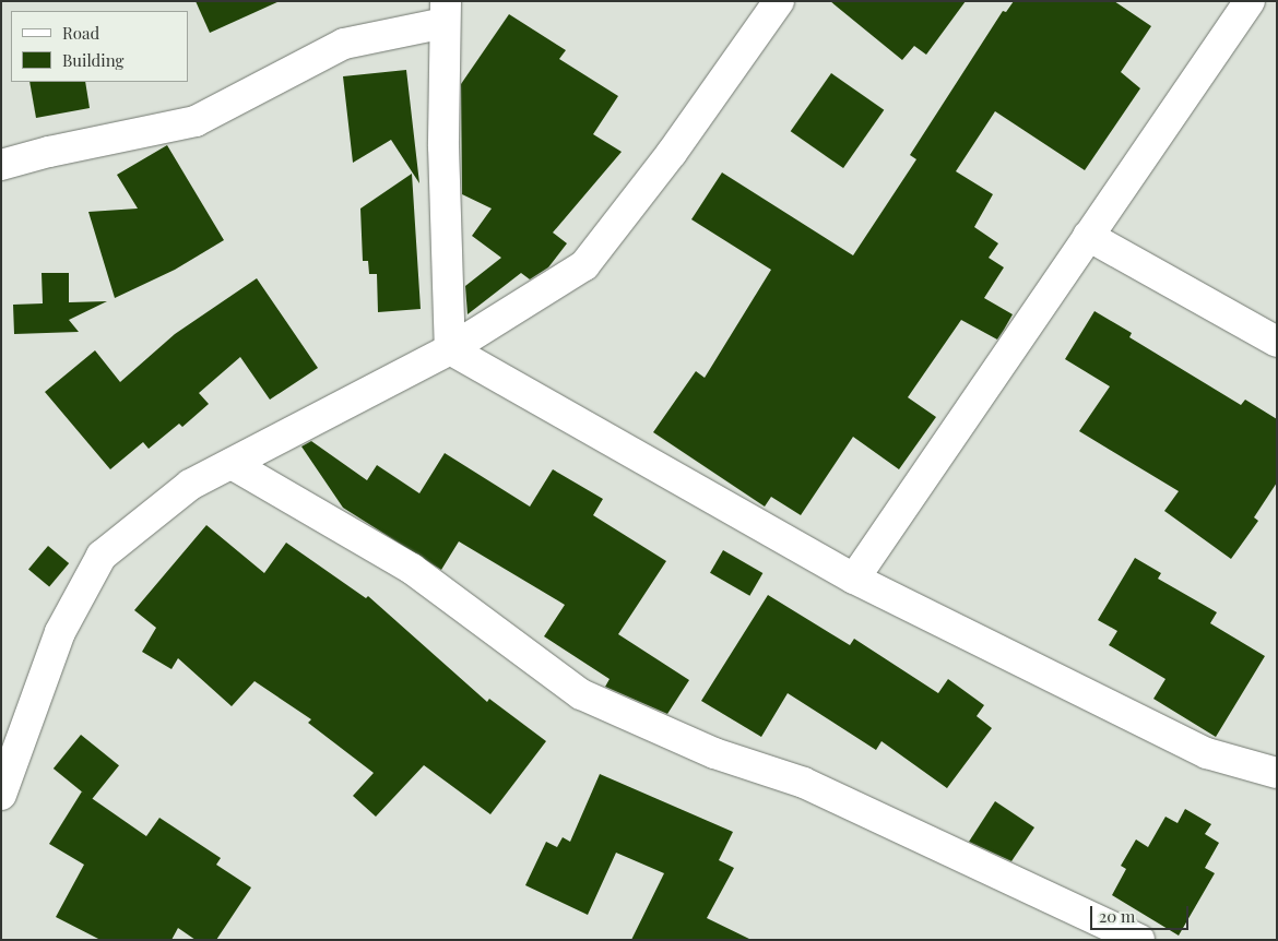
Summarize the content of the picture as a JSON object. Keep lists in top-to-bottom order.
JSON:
{
  "legend": ["Road", "Building"],
  "scale_bar": "20 m"
}
